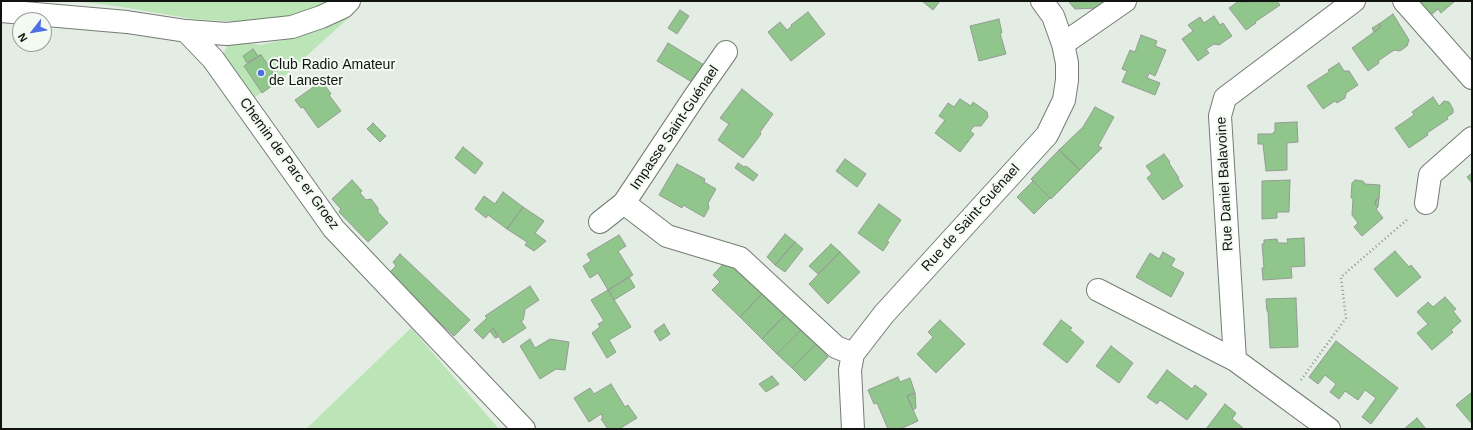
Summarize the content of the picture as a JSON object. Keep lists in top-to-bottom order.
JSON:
{
  "streets": {
    "street": [
      "Impasse Saint-Guénael",
      "Chemin de Parc er Groez",
      "Rue Daniel Balavoine",
      "Rue de Saint-Guénael"
    ]
  },
  "crossings": [
    ["Impasse Saint-Guénael", "Rue de Saint-Guénael"]
  ],
  "places": ["Club Radio Amateur de Lanester"],
  "north": "bottom left"
}
